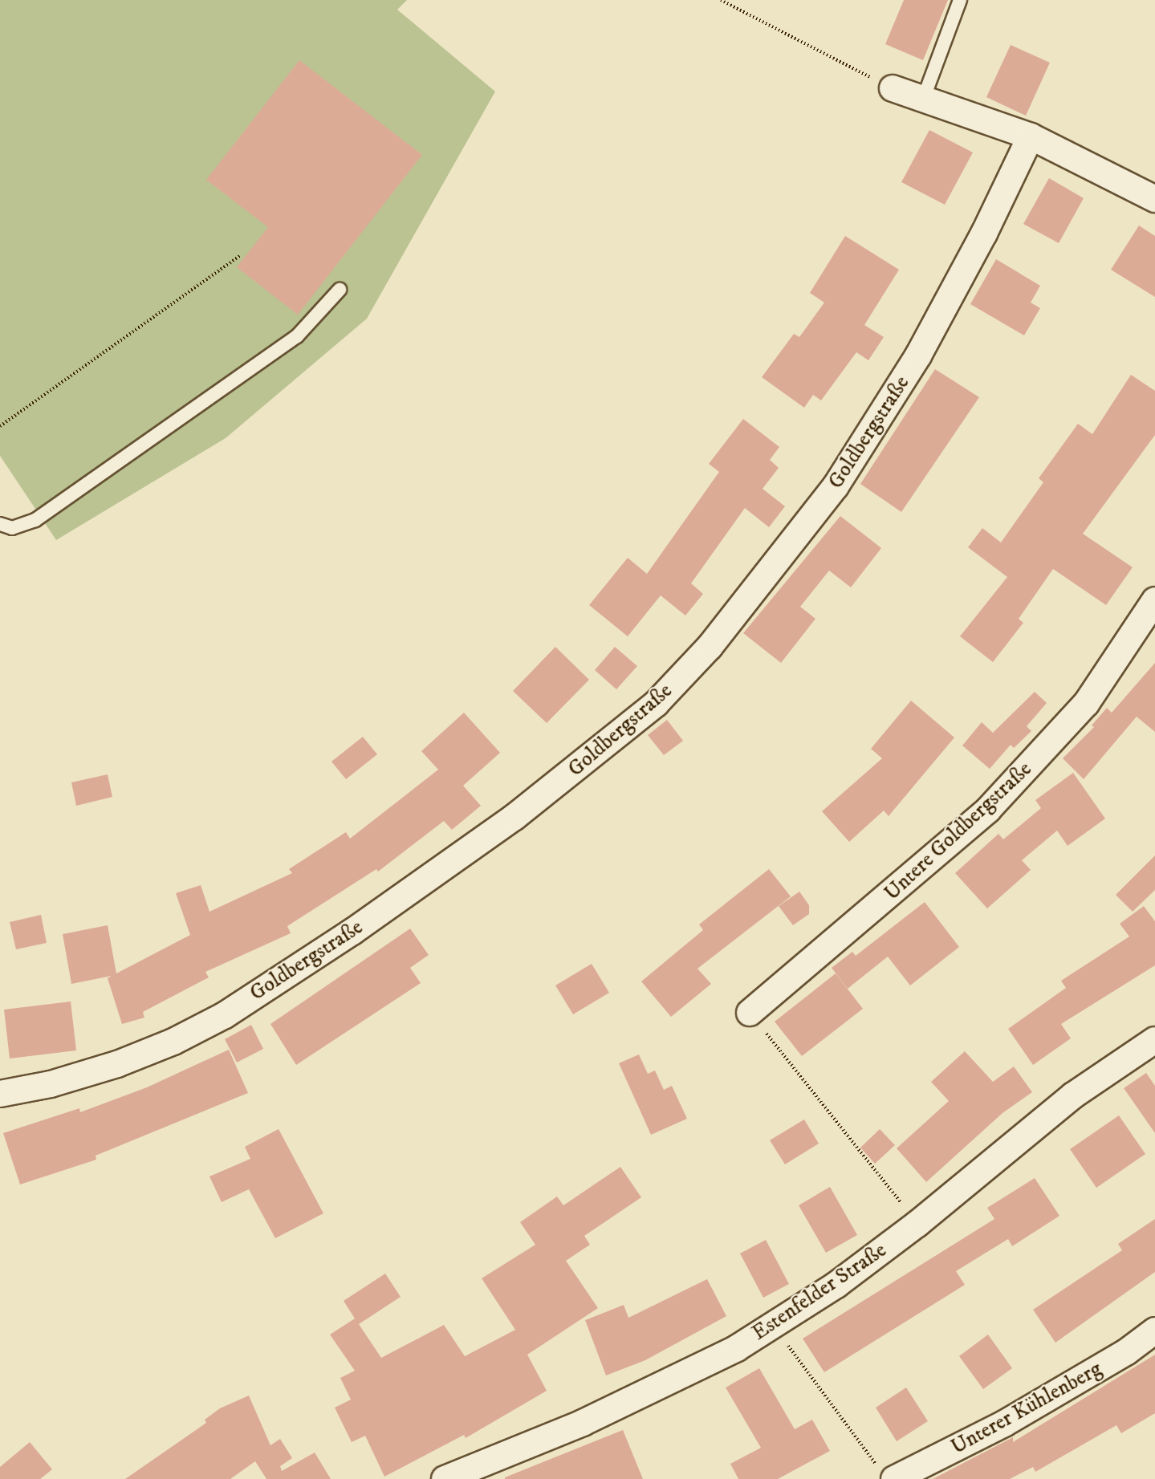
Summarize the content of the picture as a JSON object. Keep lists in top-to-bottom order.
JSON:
{
  "streets": {
    "street": [
      "Goldbergstraße",
      "Untere Goldbergstraße",
      "Estenfelder Straße",
      "Unterer Kühlenberg"
    ]
  }
}
